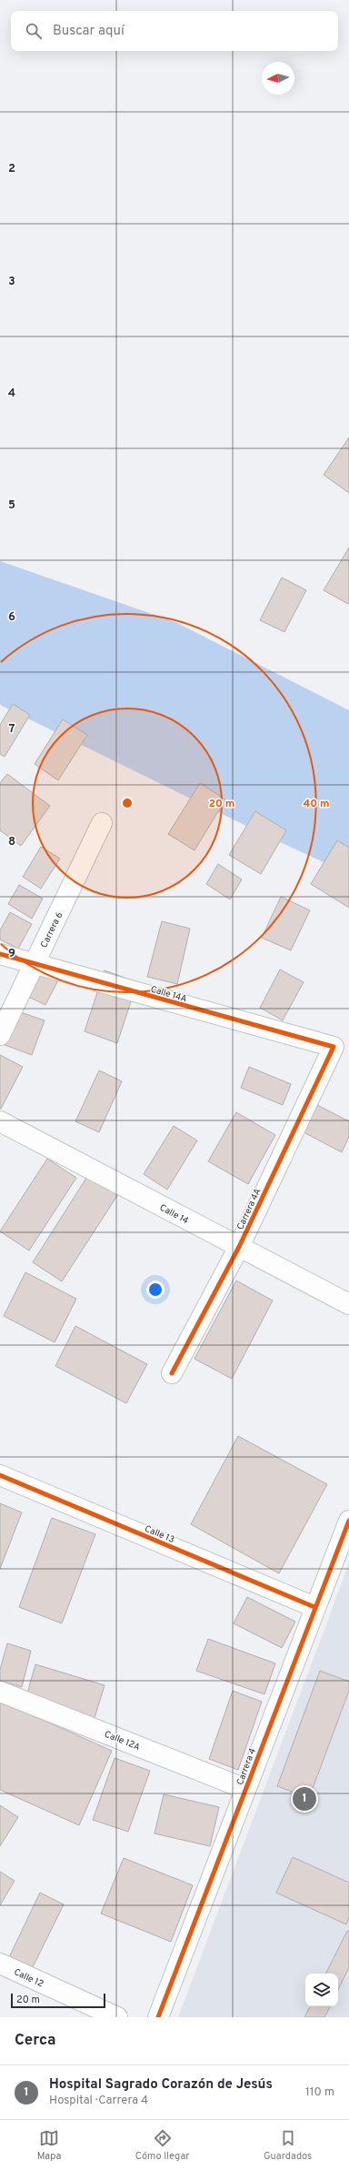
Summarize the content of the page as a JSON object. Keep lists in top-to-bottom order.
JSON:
{
  "streets": {
    "street": [
      "Carrera 6",
      "Calle 14A",
      "Carrera 4A",
      "Calle 14",
      "Calle 13",
      "Calle 12A",
      "Carrera 4",
      "Calle 12"
    ]
  },
  "crossings": [
    ["Carrera 6", "Calle 14A"],
    ["Calle 14A", "Carrera 4A"],
    ["Carrera 4A", "Calle 14"],
    ["Calle 13", "Carrera 4"],
    ["Calle 12A", "Carrera 4"]
  ],
  "scale_bar": "20 m",
  "north": "left",
  "page": {
    "search": "Buscar aquí",
    "pins": "1",
    "scale": "20 m",
    "heading": "Cerca",
    "list": [
      {
        "mark": "1",
        "name": "Hospital Sagrado Corazón de Jesús",
        "note": "Hospital · Carrera 4",
        "value": "110 m"
      }
    ],
    "nav": ["Mapa", "Cómo llegar", "Guardados"]
  },
  "grid": {
    "rows": [
      "2",
      "3",
      "4",
      "5",
      "6",
      "7",
      "8",
      "9"
    ]
  },
  "rings": ["20 m", "40 m"]
}
